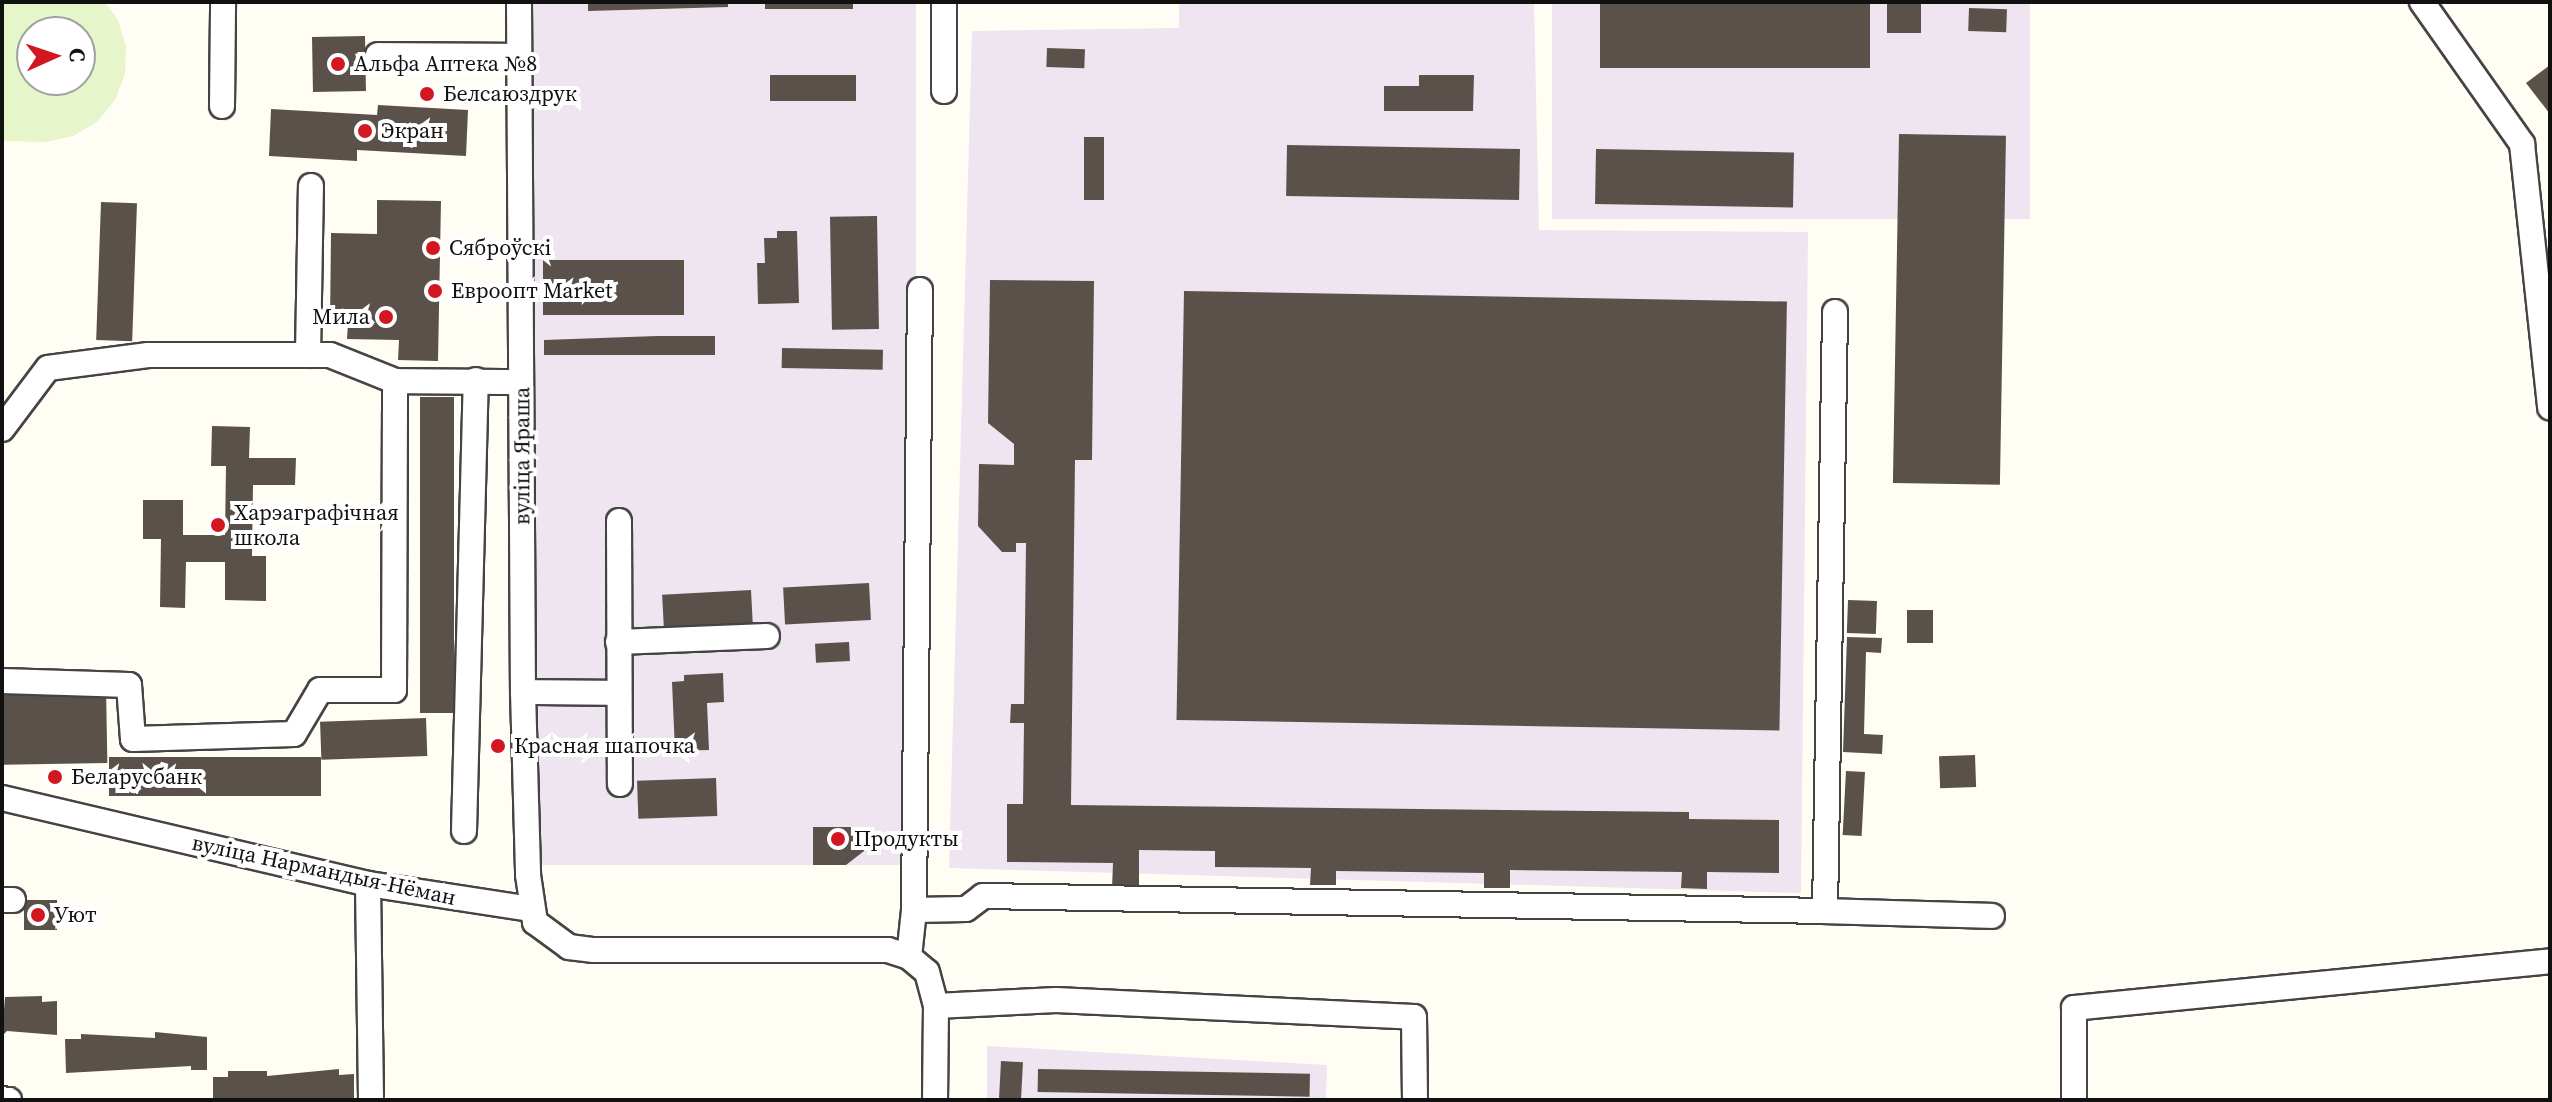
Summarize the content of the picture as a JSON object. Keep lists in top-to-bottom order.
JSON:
{
  "streets": {
    "street": ["вуліца Яраша", "вуліца Нармандыя-Нёман"]
  },
  "crossings": [
    ["вуліца Яраша", "вуліца Нармандыя-Нёман"]
  ],
  "places": [
    "Альфа Аптека №8",
    "Белсаюздрук",
    "Экран",
    "Сяброўскі",
    "Евроопт Market",
    "Мила",
    "Харэаграфічная школа",
    "Красная шапочка",
    "Беларусбанк",
    "Продукты",
    "Уют"
  ],
  "north": "right"
}
